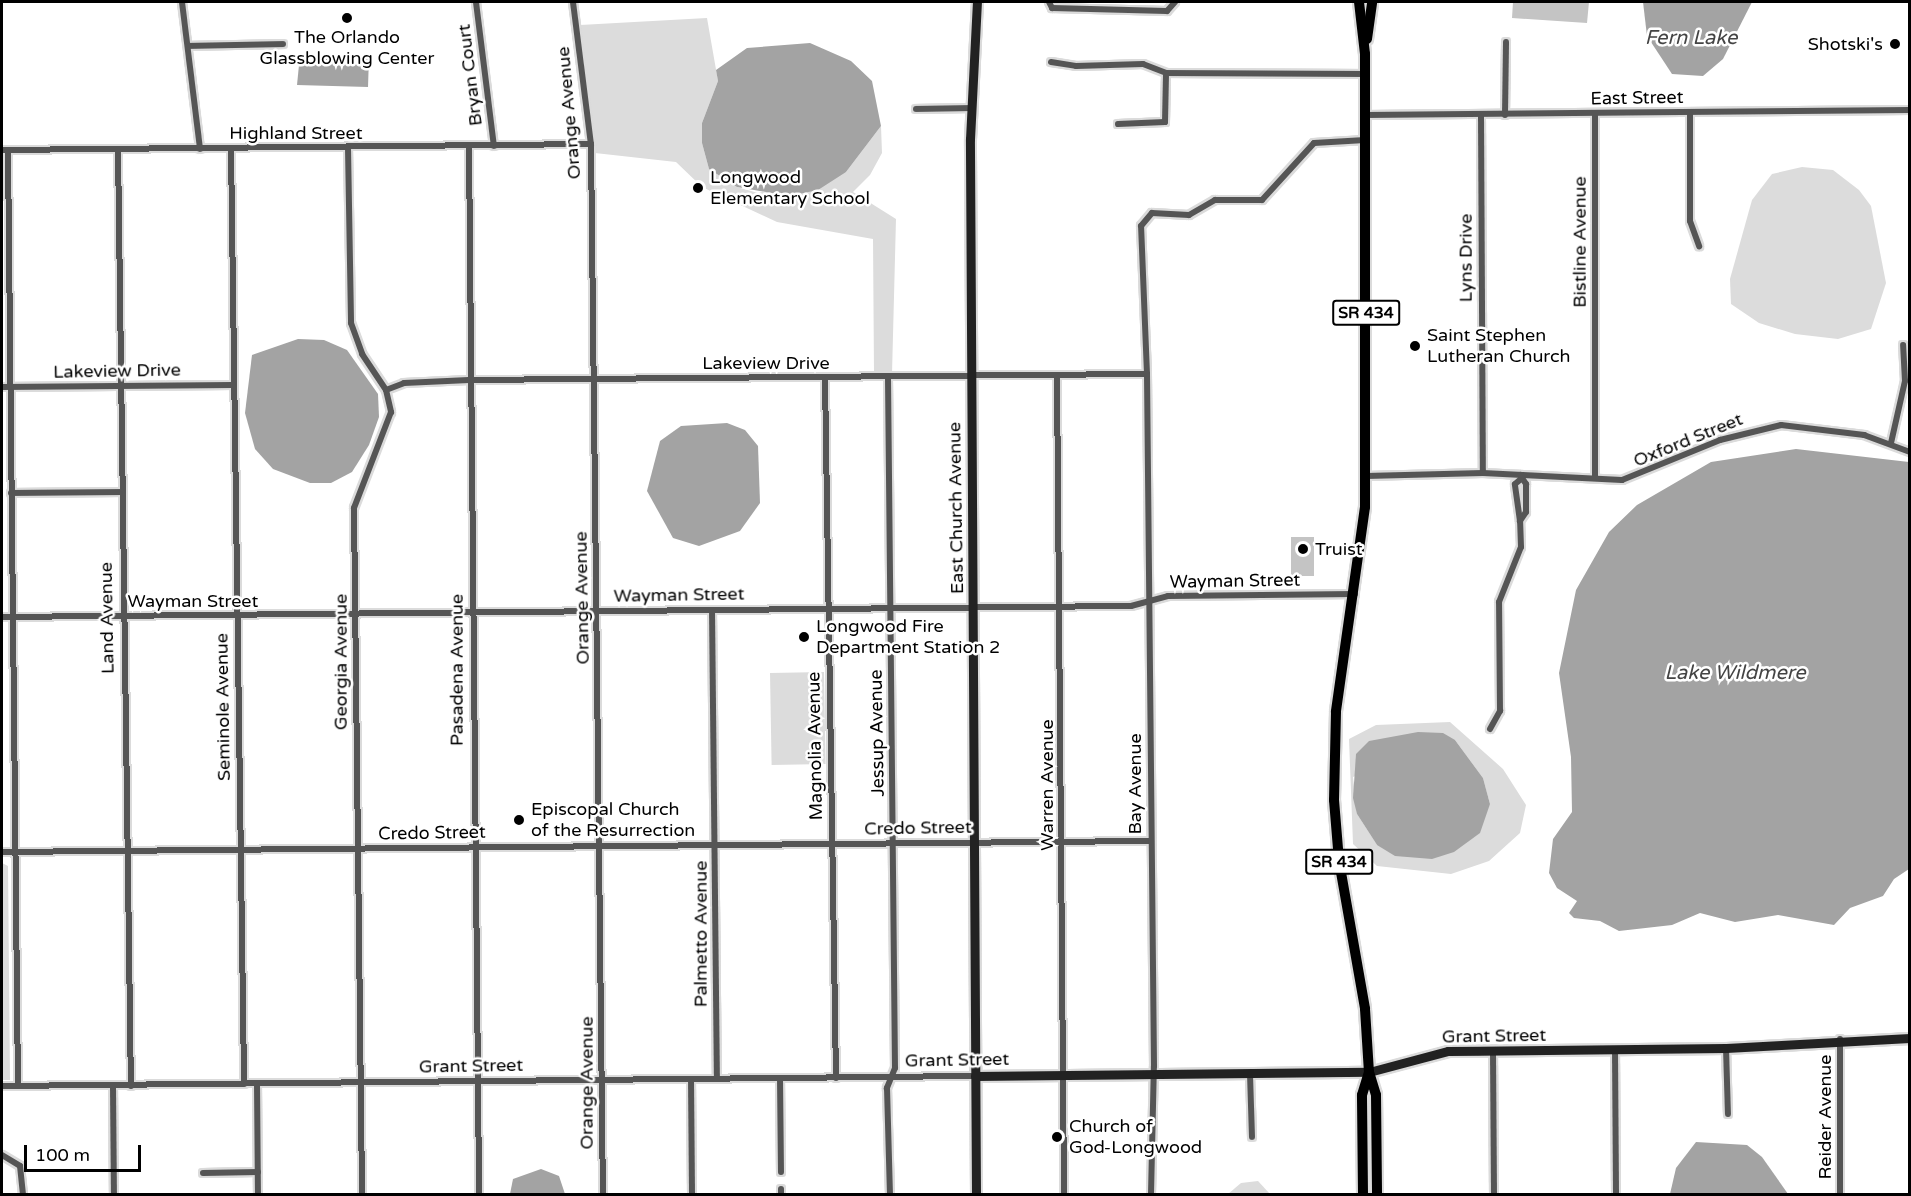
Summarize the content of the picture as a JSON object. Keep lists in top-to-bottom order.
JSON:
{
  "streets": {
    "main road": ["SR 434"],
    "street": [
      "Bryan Court",
      "East Street",
      "Orange Avenue",
      "Highland Street",
      "Bistline Avenue",
      "Lyns Drive",
      "Lakeview Drive",
      "Oxford Street",
      "East Church Avenue",
      "Wayman Street",
      "Land Avenue",
      "Georgia Avenue",
      "Pasadena Avenue",
      "Seminole Avenue",
      "Jessup Avenue",
      "Magnolia Avenue",
      "Bay Avenue",
      "Warren Avenue",
      "Credo Street",
      "Palmetto Avenue",
      "Grant Street",
      "Reider Avenue"
    ]
  },
  "crossings": [
    ["Bryan Court", "Highland Street"],
    ["East Street", "Bistline Avenue"],
    ["East Street", "Lyns Drive"],
    ["East Street", "SR 434"],
    ["Orange Avenue", "Highland Street"],
    ["Orange Avenue", "Lakeview Drive"],
    ["Orange Avenue", "Wayman Street"],
    ["Orange Avenue", "Credo Street"],
    ["Orange Avenue", "Grant Street"],
    ["Highland Street", "Land Avenue"],
    ["Highland Street", "Georgia Avenue"],
    ["Highland Street", "Pasadena Avenue"],
    ["Highland Street", "Seminole Avenue"],
    ["Bistline Avenue", "Oxford Street"],
    ["Lyns Drive", "Oxford Street"],
    ["SR 434", "Oxford Street"],
    ["SR 434", "Wayman Street"],
    ["SR 434", "Bay Avenue"],
    ["SR 434", "Grant Street"],
    ["Lakeview Drive", "East Church Avenue"],
    ["Lakeview Drive", "Land Avenue"],
    ["Lakeview Drive", "Georgia Avenue"],
    ["Lakeview Drive", "Pasadena Avenue"],
    ["Lakeview Drive", "Seminole Avenue"],
    ["Lakeview Drive", "Jessup Avenue"],
    ["Lakeview Drive", "Magnolia Avenue"],
    ["Lakeview Drive", "Bay Avenue"],
    ["Lakeview Drive", "Warren Avenue"],
    ["East Church Avenue", "Wayman Street"],
    ["East Church Avenue", "Credo Street"],
    ["East Church Avenue", "Grant Street"],
    ["Wayman Street", "Land Avenue"],
    ["Wayman Street", "Georgia Avenue"],
    ["Wayman Street", "Pasadena Avenue"],
    ["Wayman Street", "Seminole Avenue"],
    ["Wayman Street", "Jessup Avenue"],
    ["Wayman Street", "Magnolia Avenue"],
    ["Wayman Street", "Bay Avenue"],
    ["Wayman Street", "Warren Avenue"],
    ["Wayman Street", "Palmetto Avenue"],
    ["Land Avenue", "Credo Street"],
    ["Land Avenue", "Grant Street"],
    ["Georgia Avenue", "Credo Street"],
    ["Georgia Avenue", "Grant Street"],
    ["Pasadena Avenue", "Credo Street"],
    ["Pasadena Avenue", "Grant Street"],
    ["Seminole Avenue", "Credo Street"],
    ["Seminole Avenue", "Grant Street"],
    ["Jessup Avenue", "Credo Street"],
    ["Jessup Avenue", "Grant Street"],
    ["Magnolia Avenue", "Credo Street"],
    ["Magnolia Avenue", "Grant Street"],
    ["Bay Avenue", "Credo Street"],
    ["Bay Avenue", "Grant Street"],
    ["Warren Avenue", "Credo Street"],
    ["Warren Avenue", "Grant Street"],
    ["Credo Street", "Palmetto Avenue"],
    ["Palmetto Avenue", "Grant Street"],
    ["Grant Street", "Reider Avenue"]
  ],
  "water": ["Fern Lake", "Lake Wildmere"],
  "places": [
    "The Orlando Glassblowing Center",
    "Shotski's",
    "Longwood Elementary School",
    "Saint Stephen Lutheran Church",
    "Truist",
    "Longwood Fire Department Station 2",
    "Episcopal Church of the Resurrection",
    "Church of God-Longwood"
  ],
  "scale_bar": "100 m"
}
